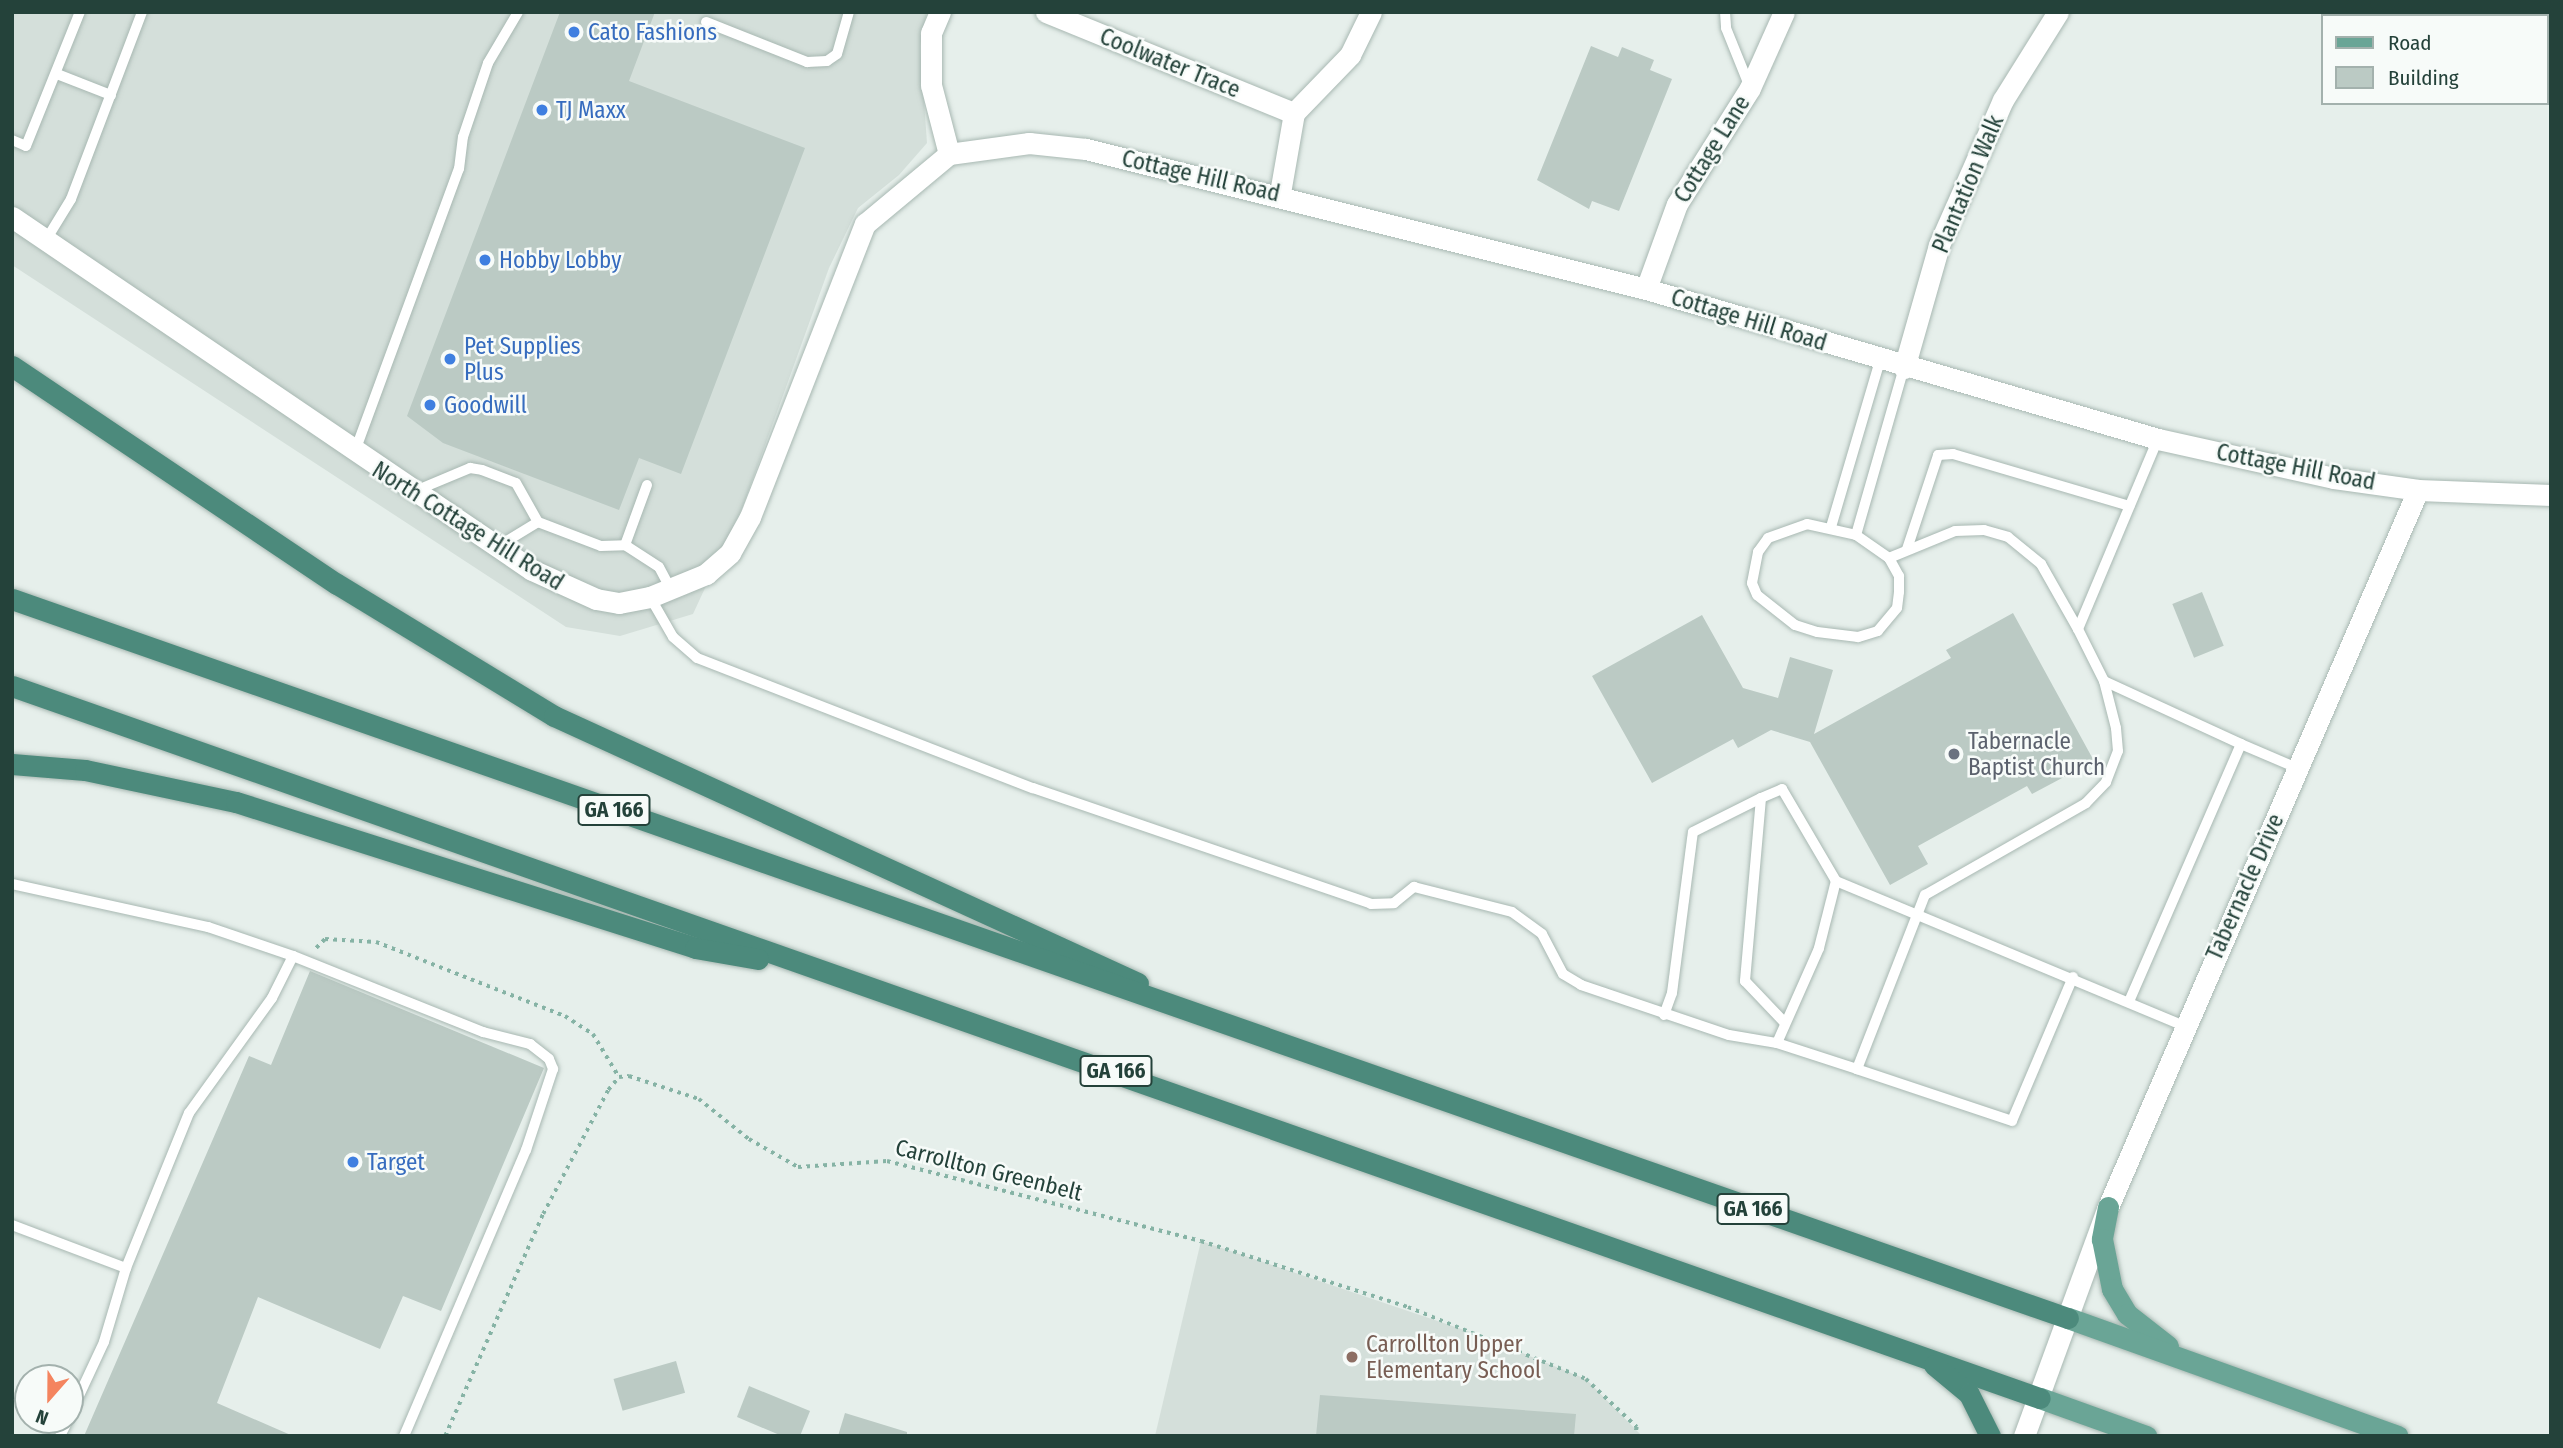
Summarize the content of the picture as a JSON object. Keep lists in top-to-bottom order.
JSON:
{
  "streets": {
    "highway": ["GA 166"],
    "street": [
      "Coolwater Trace",
      "Cottage Lane",
      "Cottage Hill Road",
      "Plantation Walk",
      "North Cottage Hill Road",
      "Tabernacle Drive"
    ],
    "path": ["Carrollton Greenbelt"]
  },
  "crossings": [
    ["Cottage Lane", "Cottage Hill Road"],
    ["Cottage Hill Road", "Plantation Walk"],
    ["Cottage Hill Road", "North Cottage Hill Road"],
    ["Cottage Hill Road", "Tabernacle Drive"],
    ["GA 166", "Tabernacle Drive"]
  ],
  "places": [
    "Cato Fashions",
    "TJ Maxx",
    "Hobby Lobby",
    "Pet Supplies Plus",
    "Goodwill",
    "Tabernacle Baptist Church",
    "Target",
    "Carrollton Upper Elementary School"
  ],
  "legend": ["Road", "Building"],
  "north": "bottom"
}
